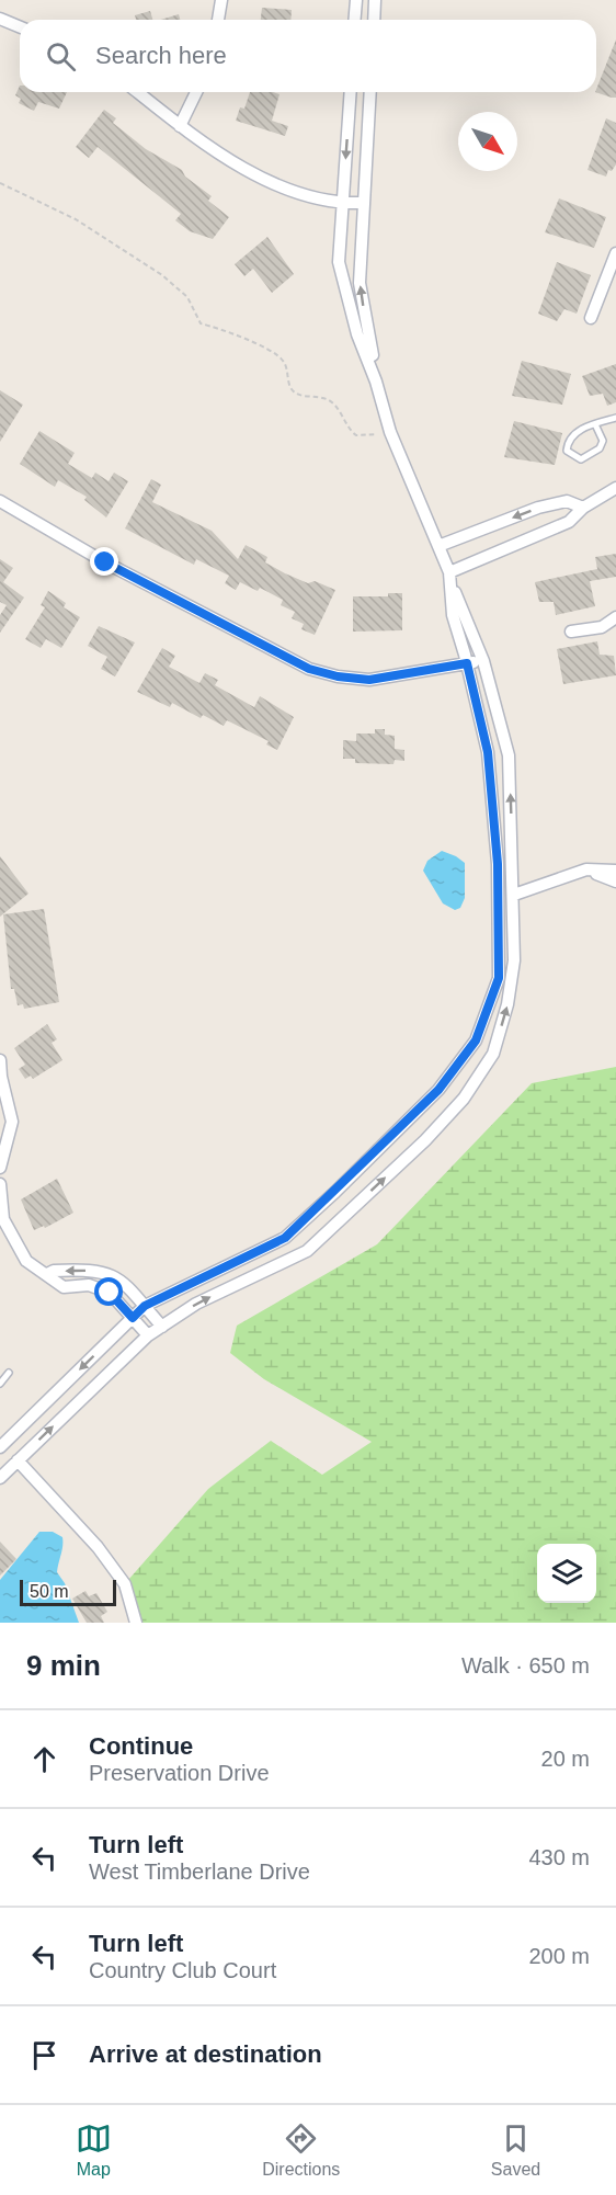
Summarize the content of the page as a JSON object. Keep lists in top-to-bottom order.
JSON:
{
  "scale_bar": "50 m",
  "north": "bottom right",
  "page": {
    "search": "Search here",
    "scale": "50 m",
    "heading": ["9 min", "Walk · 650 m"],
    "list": [
      ["Continue", "Preservation Drive", "20 m"],
      ["Turn left", "West Timberlane Drive", "430 m"],
      ["Turn left", "Country Club Court", "200 m"],
      "Arrive at destination"
    ],
    "nav": ["Map", "Directions", "Saved"]
  }
}
